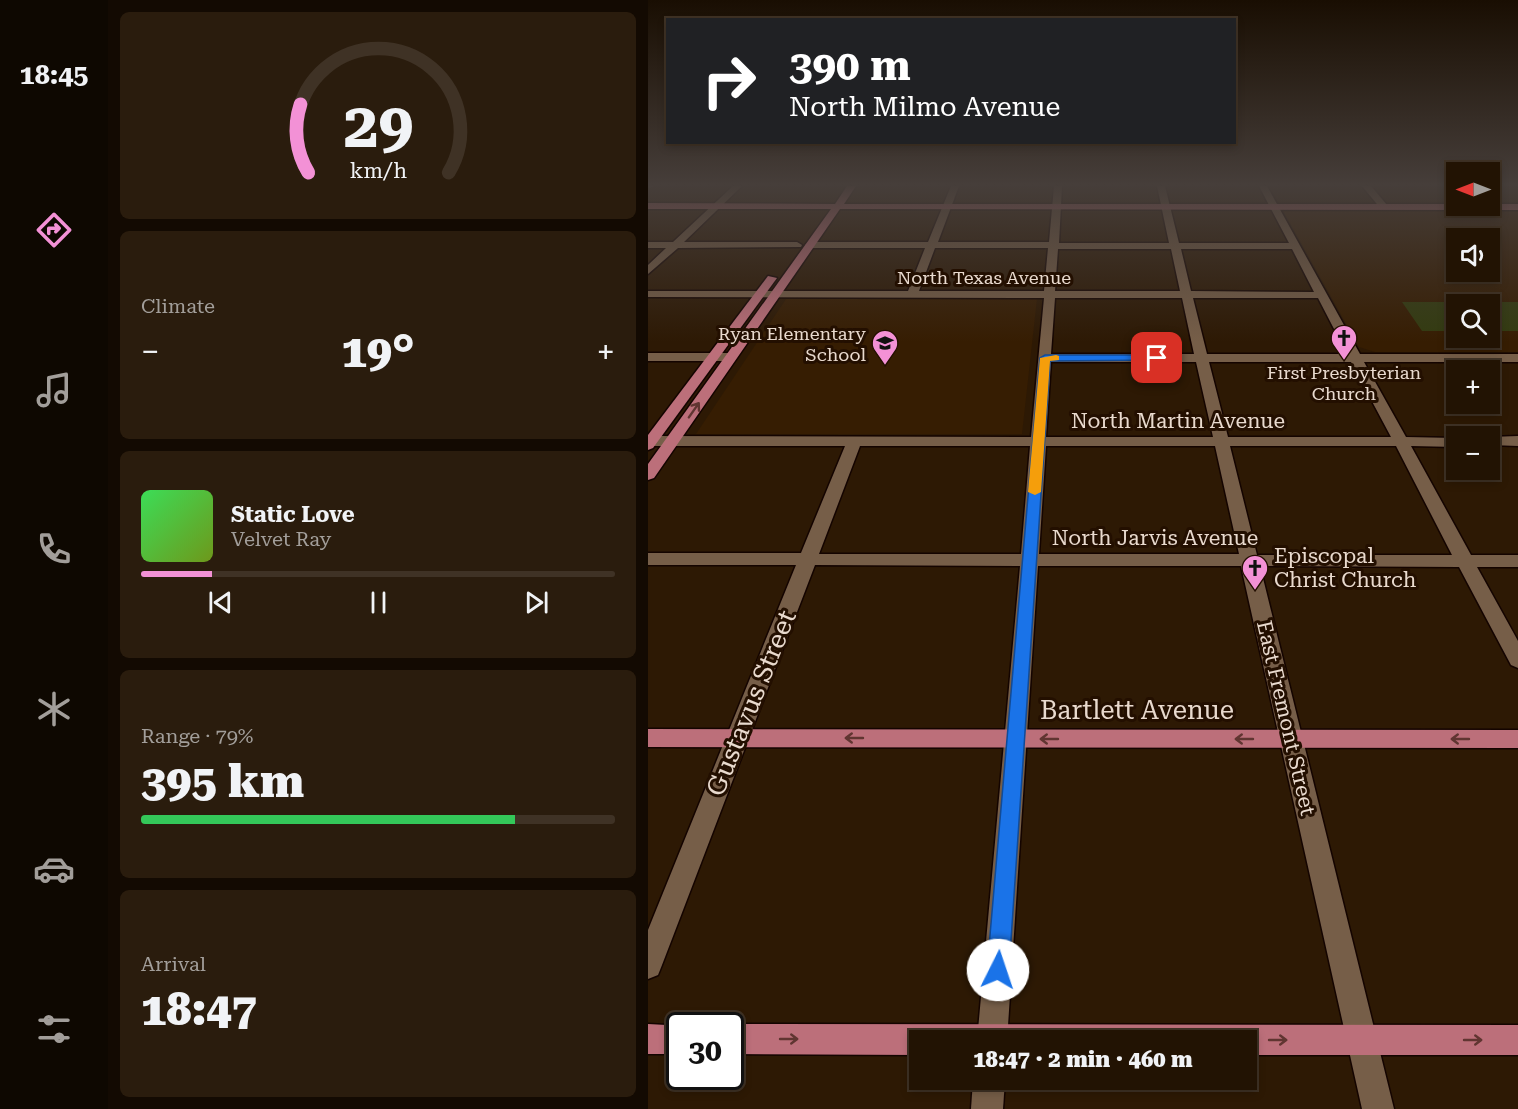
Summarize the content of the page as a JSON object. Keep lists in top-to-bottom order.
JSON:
{
  "streets": {
    "main road": ["Bartlett Avenue"],
    "street": [
      "North Texas Avenue",
      "North Martin Avenue",
      "North Jarvis Avenue",
      "Gustavus Street",
      "East Fremont Street"
    ]
  },
  "crossings": [
    ["North Texas Avenue", "East Fremont Street"],
    ["North Martin Avenue", "Gustavus Street"],
    ["North Martin Avenue", "East Fremont Street"],
    ["North Jarvis Avenue", "Gustavus Street"],
    ["North Jarvis Avenue", "East Fremont Street"],
    ["Gustavus Street", "Bartlett Avenue"],
    ["Bartlett Avenue", "East Fremont Street"]
  ],
  "one_way": ["Bartlett Avenue"],
  "places": {
    "church": ["First Presbyterian Church", "Episcopal Christ Church"],
    "school or university": ["Ryan Elementary School"]
  },
  "north": "left",
  "page": {
    "tabs": "18:45",
    "turn": ["390 m", "North Milmo Avenue"],
    "map_buttons": ["+", "−"],
    "tile": [
      "Climate",
      ["Range · 79%", "395 km"],
      ["Arrival", "18:47"]
    ],
    "heat": ["−", "19°", "+"],
    "song": ["Static Love", "Velvet Ray"],
    "limit": "30",
    "trip": "18:47 · 2 min · 460 m",
    "gauge": ["29", "km/h"]
  }
}
